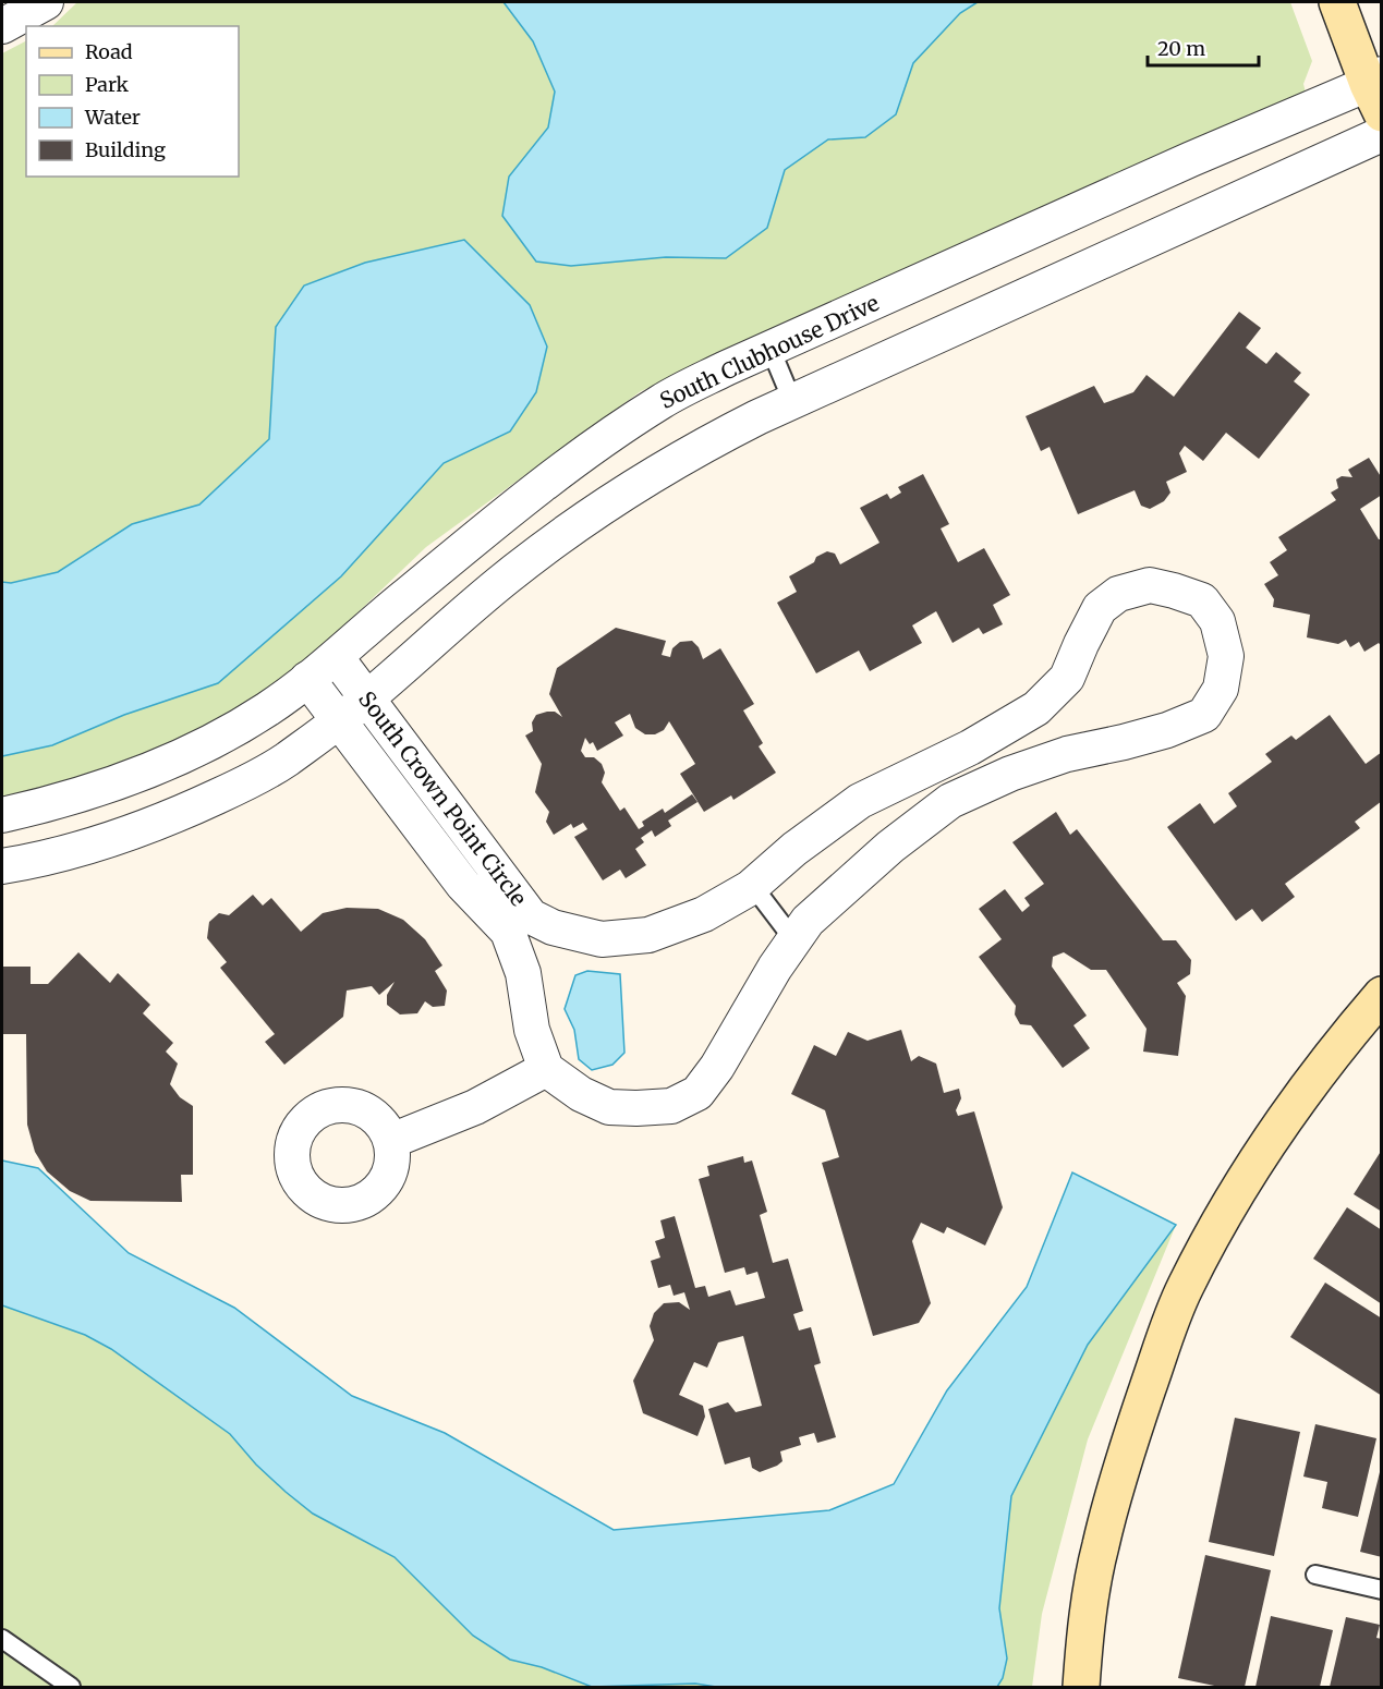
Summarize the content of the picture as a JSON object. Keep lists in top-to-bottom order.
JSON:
{
  "streets": {
    "street": ["South Clubhouse Drive", "South Crown Point Circle"]
  },
  "crossings": [
    ["South Clubhouse Drive", "South Crown Point Circle"]
  ],
  "legend": [
    "Road",
    "Park",
    "Water",
    "Building"
  ],
  "scale_bar": "20 m"
}
